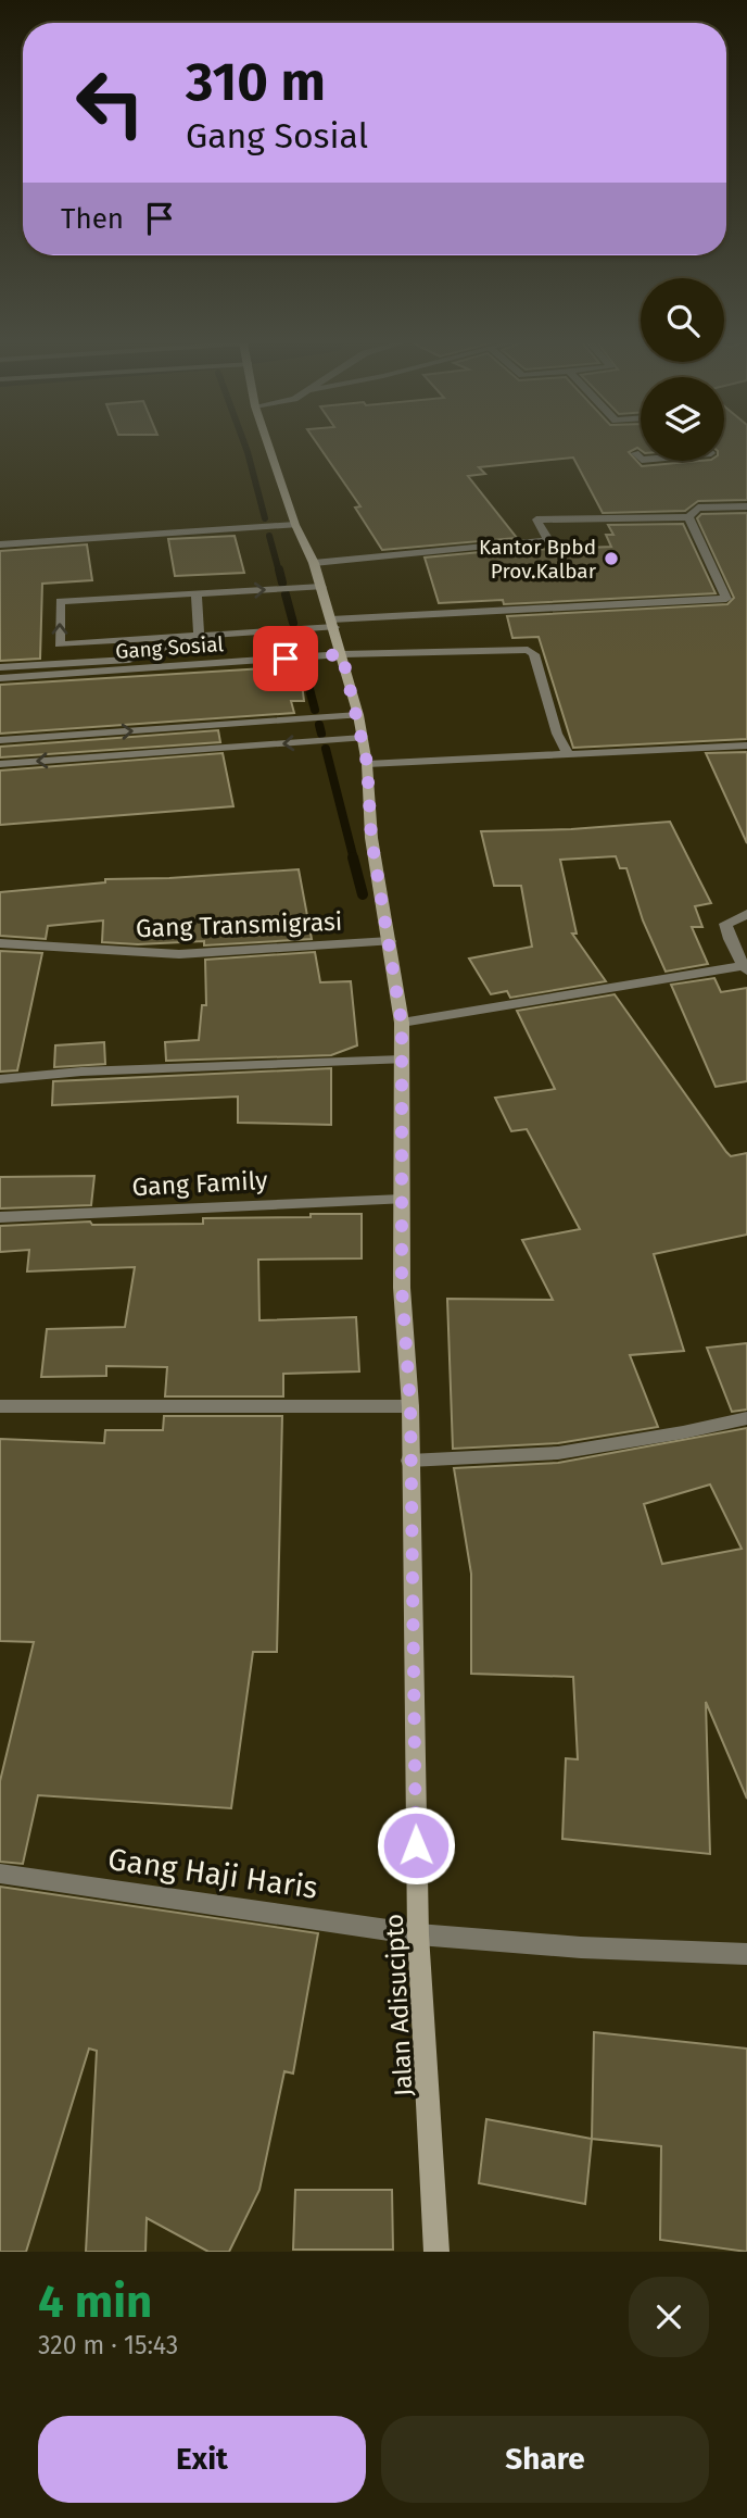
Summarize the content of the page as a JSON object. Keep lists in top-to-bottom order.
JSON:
{
  "streets": {
    "main road": ["Jalan Adisucipto"],
    "street": [
      "Gang Sosial",
      "Gang Transmigrasi",
      "Gang Family",
      "Gang Haji Haris"
    ]
  },
  "crossings": [
    ["Gang Sosial", "Jalan Adisucipto"],
    ["Gang Transmigrasi", "Jalan Adisucipto"],
    ["Gang Family", "Jalan Adisucipto"],
    ["Gang Haji Haris", "Jalan Adisucipto"]
  ],
  "places": ["Kantor Bpbd Prov.Kalbar"],
  "page": {
    "turn": ["310 m", "Gang Sosial"],
    "then": "Then",
    "heading": ["4 min", "320 m · 15:43"],
    "buttons": ["Exit", "Share"]
  }
}
